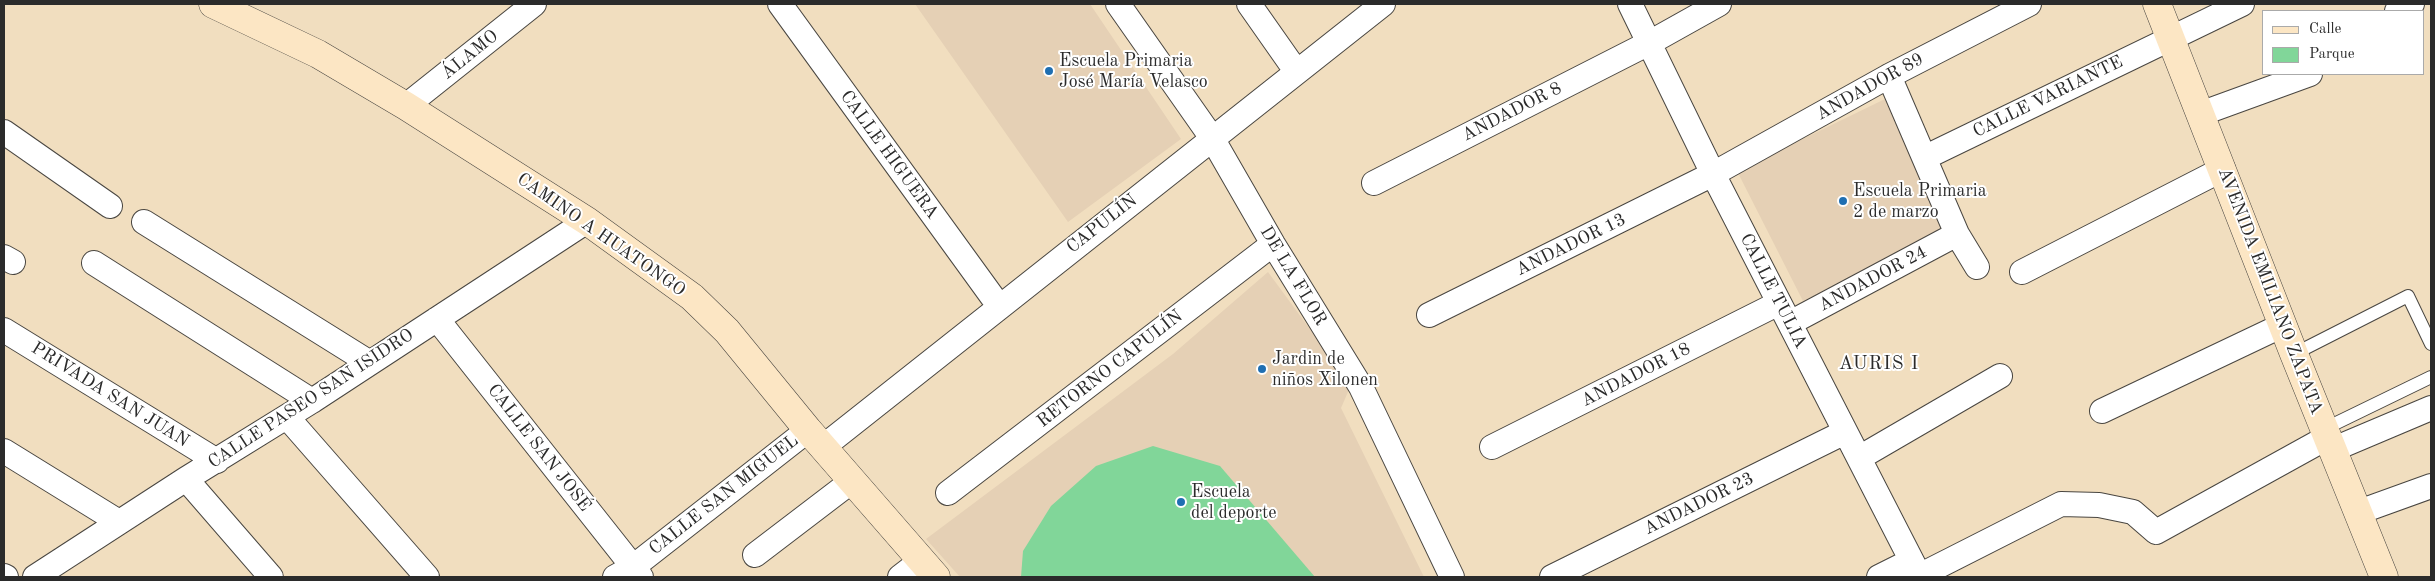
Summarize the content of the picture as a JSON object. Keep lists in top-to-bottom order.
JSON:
{
  "streets": {
    "main road": ["CAMINO A HUATONGO", "AVENIDA EMILIANO ZAPATA"],
    "street": [
      "ÁLAMO",
      "ANDADOR 89",
      "CALLE VARIANTE",
      "ANDADOR 8",
      "CALLE HIGUERA",
      "CAPULÍN",
      "ANDADOR 13",
      "DE LA FLOR",
      "ANDADOR 24",
      "CALLE TULIA",
      "RETORNO CAPULÍN",
      "ANDADOR 18",
      "PRIVADA SAN JUAN",
      "CALLE PASEO SAN ISIDRO",
      "CALLE SAN JOSÉ",
      "CALLE SAN MIGUEL",
      "ANDADOR 23"
    ]
  },
  "crossings": [
    ["ÁLAMO", "CAMINO A HUATONGO"],
    ["ANDADOR 89", "ANDADOR 13"],
    ["ANDADOR 89", "CALLE TULIA"],
    ["CALLE VARIANTE", "AVENIDA EMILIANO ZAPATA"],
    ["ANDADOR 8", "CALLE TULIA"],
    ["CALLE HIGUERA", "CAPULÍN"],
    ["CAPULÍN", "CAMINO A HUATONGO"],
    ["CAPULÍN", "DE LA FLOR"],
    ["CAPULÍN", "CALLE SAN MIGUEL"],
    ["CAMINO A HUATONGO", "CALLE PASEO SAN ISIDRO"],
    ["CAMINO A HUATONGO", "CALLE SAN MIGUEL"],
    ["ANDADOR 13", "CALLE TULIA"],
    ["DE LA FLOR", "RETORNO CAPULÍN"],
    ["ANDADOR 24", "CALLE TULIA"],
    ["ANDADOR 24", "ANDADOR 18"],
    ["CALLE TULIA", "ANDADOR 18"],
    ["CALLE TULIA", "ANDADOR 23"],
    ["PRIVADA SAN JUAN", "CALLE PASEO SAN ISIDRO"],
    ["CALLE PASEO SAN ISIDRO", "CALLE SAN JOSÉ"],
    ["CALLE SAN JOSÉ", "CALLE SAN MIGUEL"]
  ],
  "districts": ["AURIS I"],
  "places": [
    "Escuela Primaria José María Velasco",
    "Escuela Primaria 2 de marzo",
    "Jardin de niños Xilonen",
    "Escuela del deporte"
  ],
  "legend": ["Calle", "Parque"]
}
